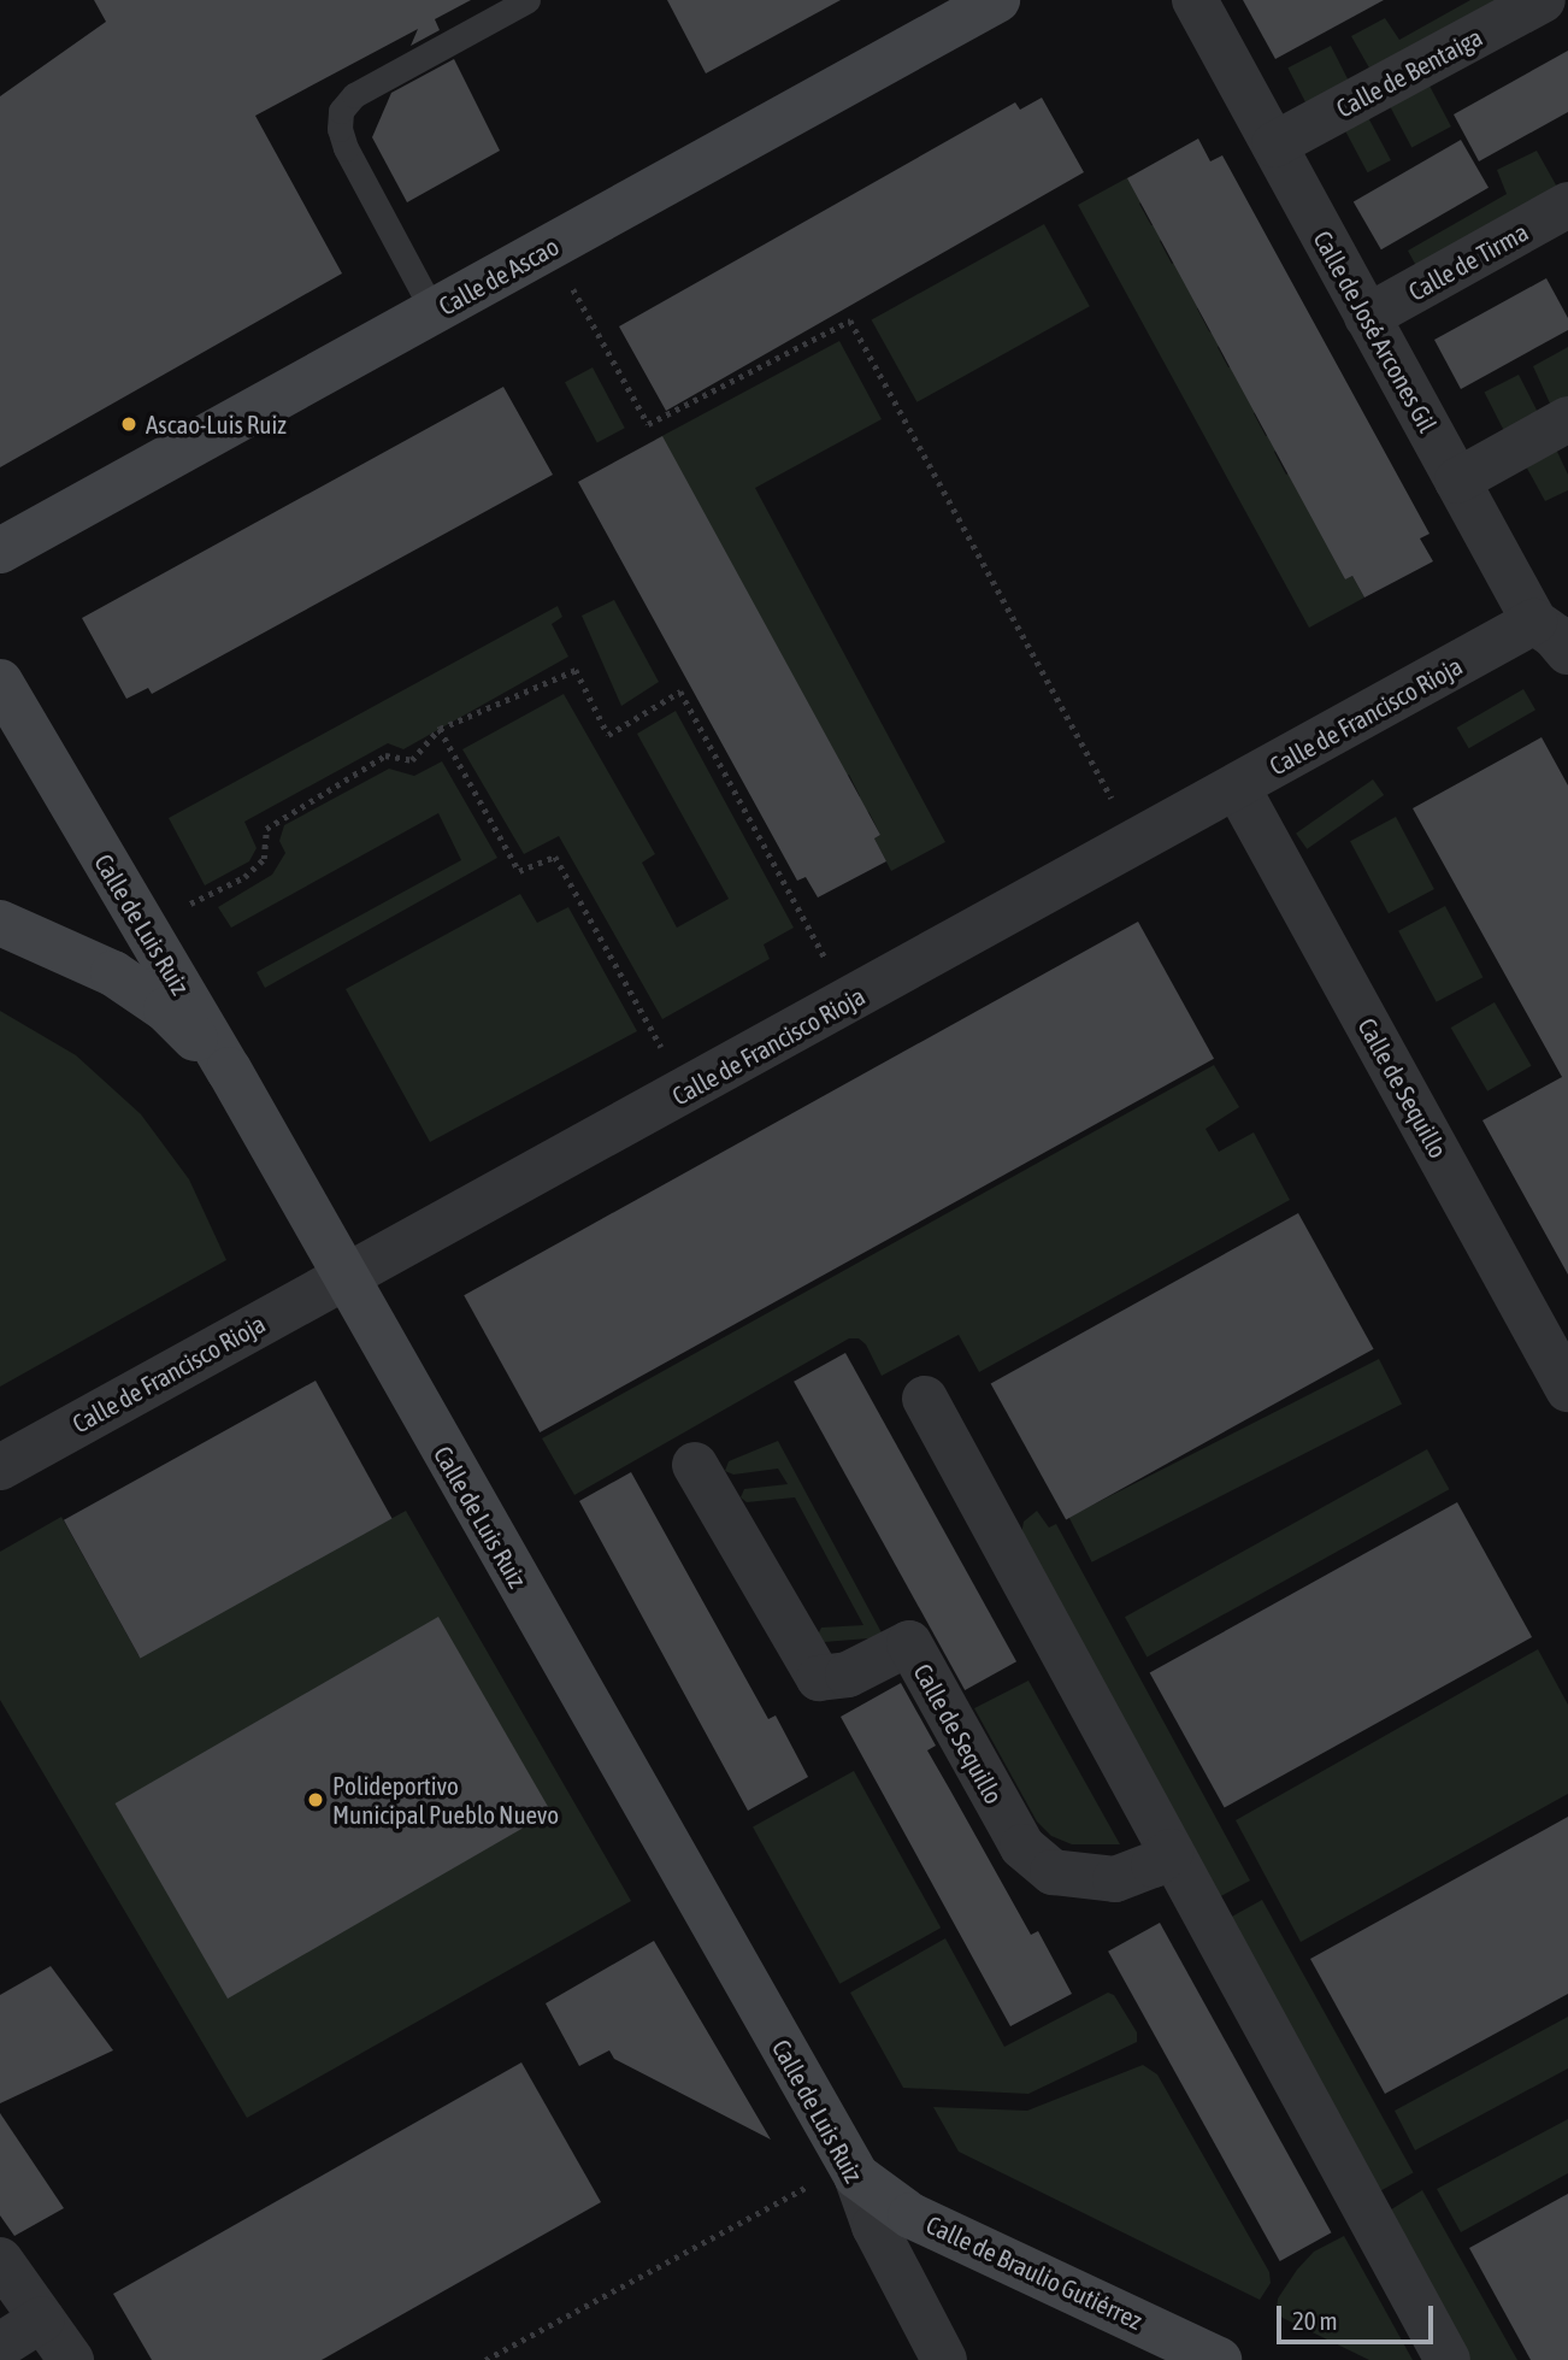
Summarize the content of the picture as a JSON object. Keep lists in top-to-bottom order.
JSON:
{
  "streets": {
    "street": [
      "Calle de Bentaiga",
      "Calle de Tirma",
      "Calle de Ascao",
      "Calle de José Arcones Gil",
      "Calle de Francisco Rioja",
      "Calle de Luis Ruiz",
      "Calle de Sequillo",
      "Calle de Braulio Gutiérrez"
    ]
  },
  "crossings": [
    ["Calle de Bentaiga", "Calle de José Arcones Gil"],
    ["Calle de Tirma", "Calle de José Arcones Gil"],
    ["Calle de José Arcones Gil", "Calle de Francisco Rioja"],
    ["Calle de Francisco Rioja", "Calle de Luis Ruiz"],
    ["Calle de Francisco Rioja", "Calle de Sequillo"],
    ["Calle de Luis Ruiz", "Calle de Braulio Gutiérrez"]
  ],
  "places": ["Ascao-Luis Ruiz", "Polideportivo Municipal Pueblo Nuevo"],
  "scale_bar": "20 m"
}
